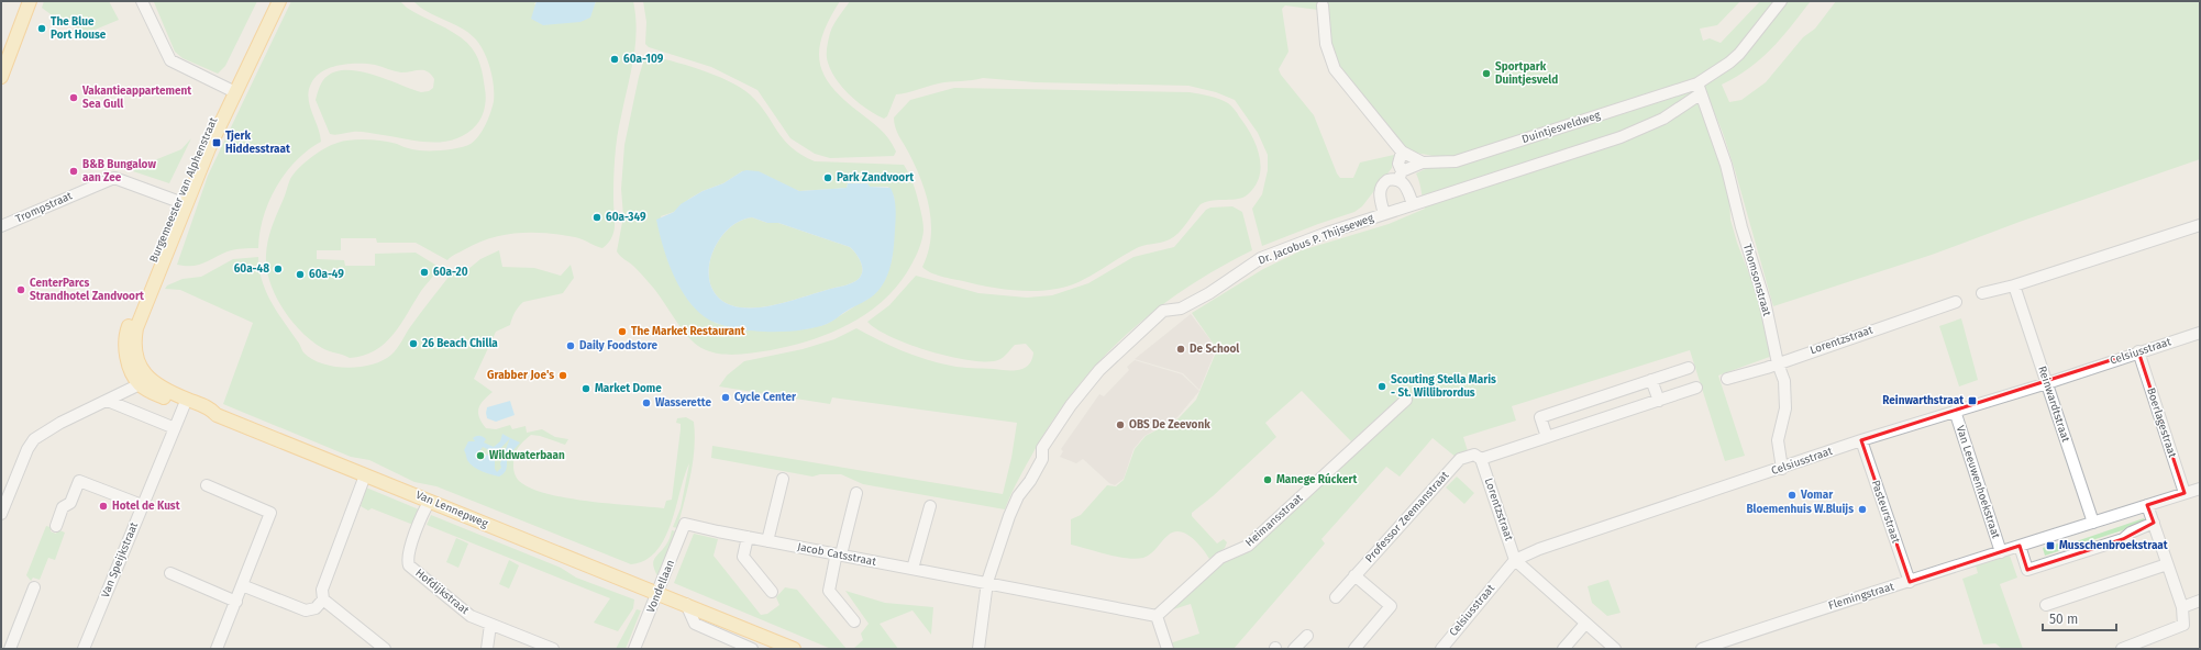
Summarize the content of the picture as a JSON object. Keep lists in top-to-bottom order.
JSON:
{
  "streets": {
    "main road": ["Burgemeester van Alphenstraat", "Van Lennepweg"],
    "street": [
      "Duintjesveldweg",
      "Trompstraat",
      "Dr. Jacobus P. Thijsseweg",
      "Thomsonstraat",
      "Lorentzstraat",
      "Celsiusstraat",
      "Reinwardtstraat",
      "Boerlagestraat",
      "Van Leeuwenhoekstraat",
      "Pasteurstraat",
      "Professor Zeemanstraat",
      "Heimansstraat",
      "Jacob Catsstraat",
      "Van Speijkstraat",
      "Vondellaan",
      "Hofdijkstraat",
      "Flemingstraat"
    ]
  },
  "crossings": [
    ["Duintjesveldweg", "Dr. Jacobus P. Thijsseweg"],
    ["Duintjesveldweg", "Thomsonstraat"],
    ["Burgemeester van Alphenstraat", "Trompstraat"],
    ["Burgemeester van Alphenstraat", "Van Lennepweg"],
    ["Dr. Jacobus P. Thijsseweg", "Thomsonstraat"],
    ["Dr. Jacobus P. Thijsseweg", "Jacob Catsstraat"],
    ["Thomsonstraat", "Lorentzstraat"],
    ["Thomsonstraat", "Celsiusstraat"],
    ["Lorentzstraat", "Celsiusstraat"],
    ["Lorentzstraat", "Professor Zeemanstraat"],
    ["Celsiusstraat", "Reinwardtstraat"],
    ["Celsiusstraat", "Boerlagestraat"],
    ["Celsiusstraat", "Van Leeuwenhoekstraat"],
    ["Celsiusstraat", "Pasteurstraat"],
    ["Reinwardtstraat", "Flemingstraat"],
    ["Boerlagestraat", "Flemingstraat"],
    ["Van Leeuwenhoekstraat", "Flemingstraat"],
    ["Van Lennepweg", "Van Speijkstraat"],
    ["Van Lennepweg", "Vondellaan"],
    ["Van Lennepweg", "Hofdijkstraat"],
    ["Pasteurstraat", "Flemingstraat"],
    ["Jacob Catsstraat", "Vondellaan"]
  ],
  "places": {
    "other": [
      "The Blue Port House",
      "60a-109",
      "Sportpark Duintjesveld",
      "Vakantieappartement Sea Gull",
      "B&B Bungalow aan Zee",
      "Park Zandvoort",
      "60a-349",
      "60a-48",
      "60a-20",
      "60a-49",
      "CenterParcs Strandhotel Zandvoort",
      "The Market Restaurant",
      "26 Beach Chilla",
      "Daily Foodstore",
      "De School",
      "Grabber Joe's",
      "Scouting Stella Maris - St. Willibrordus",
      "Market Dome",
      "Cycle Center",
      "Wasserette",
      "OBS De Zeevonk",
      "Wildwaterbaan",
      "Manege Rúckert",
      "Vomar",
      "Hotel de Kust",
      "Bloemenhuis W.Bluijs"
    ],
    "transit": ["Tjerk Hiddesstraat", "Reinwarthstraat", "Musschenbroekstraat"]
  },
  "scale_bar": "50 m"
}
